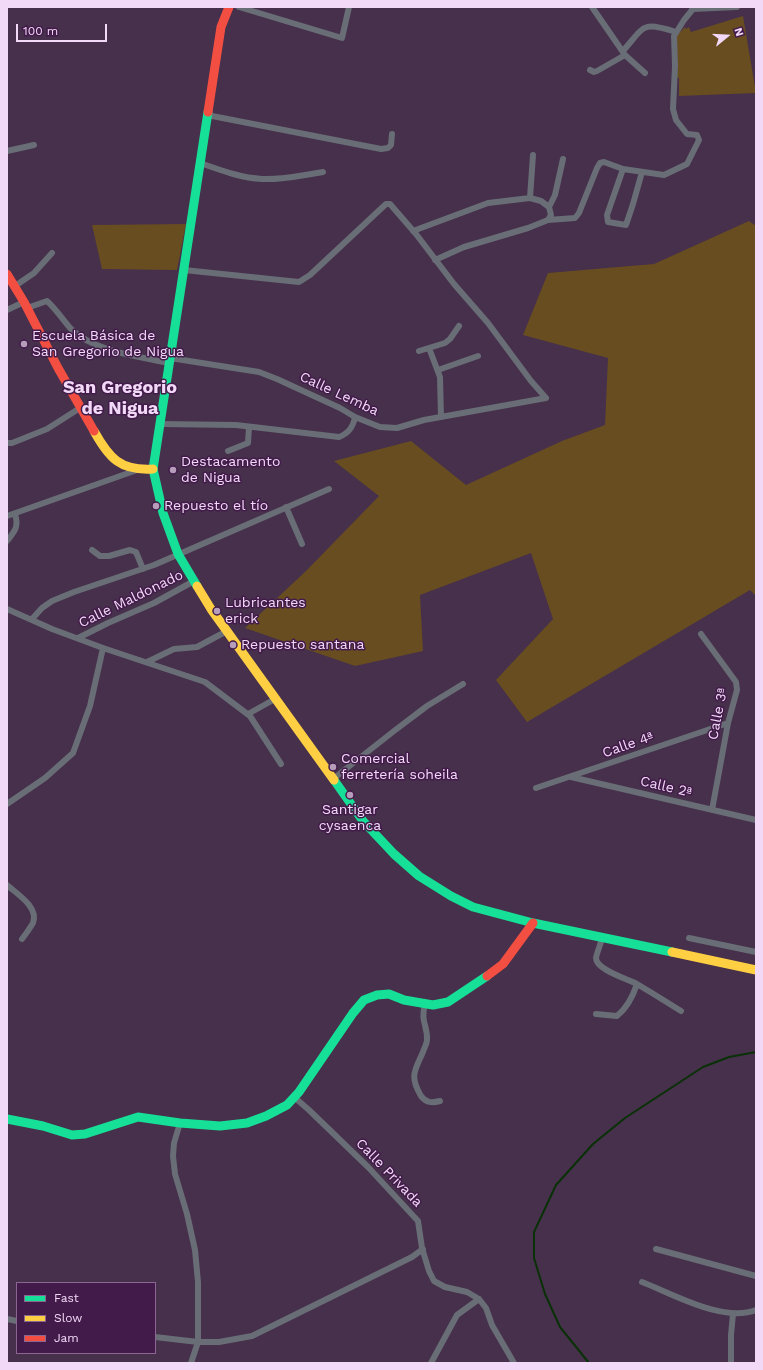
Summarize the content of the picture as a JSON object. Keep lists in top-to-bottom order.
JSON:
{
  "streets": {
    "street": [
      "Calle Lemba",
      "Calle Maldonado",
      "Calle 3ª",
      "Calle 4ª",
      "Calle 2ª",
      "Calle Privada"
    ]
  },
  "crossings": [
    ["Calle 3ª", "Calle 4ª"],
    ["Calle 3ª", "Calle 2ª"],
    ["Calle 4ª", "Calle 2ª"]
  ],
  "districts": ["San Gregorio de Nigua"],
  "places": [
    "Escuela Básica de San Gregorio de Nigua",
    "Destacamento de Nigua",
    "Repuesto el tío",
    "Lubricantes erick",
    "Repuesto santana",
    "Comercial ferretería soheila",
    "Santigar cysaenca"
  ],
  "legend": ["Fast", "Slow", "Jam"],
  "scale_bar": "100 m",
  "north": "right"
}
